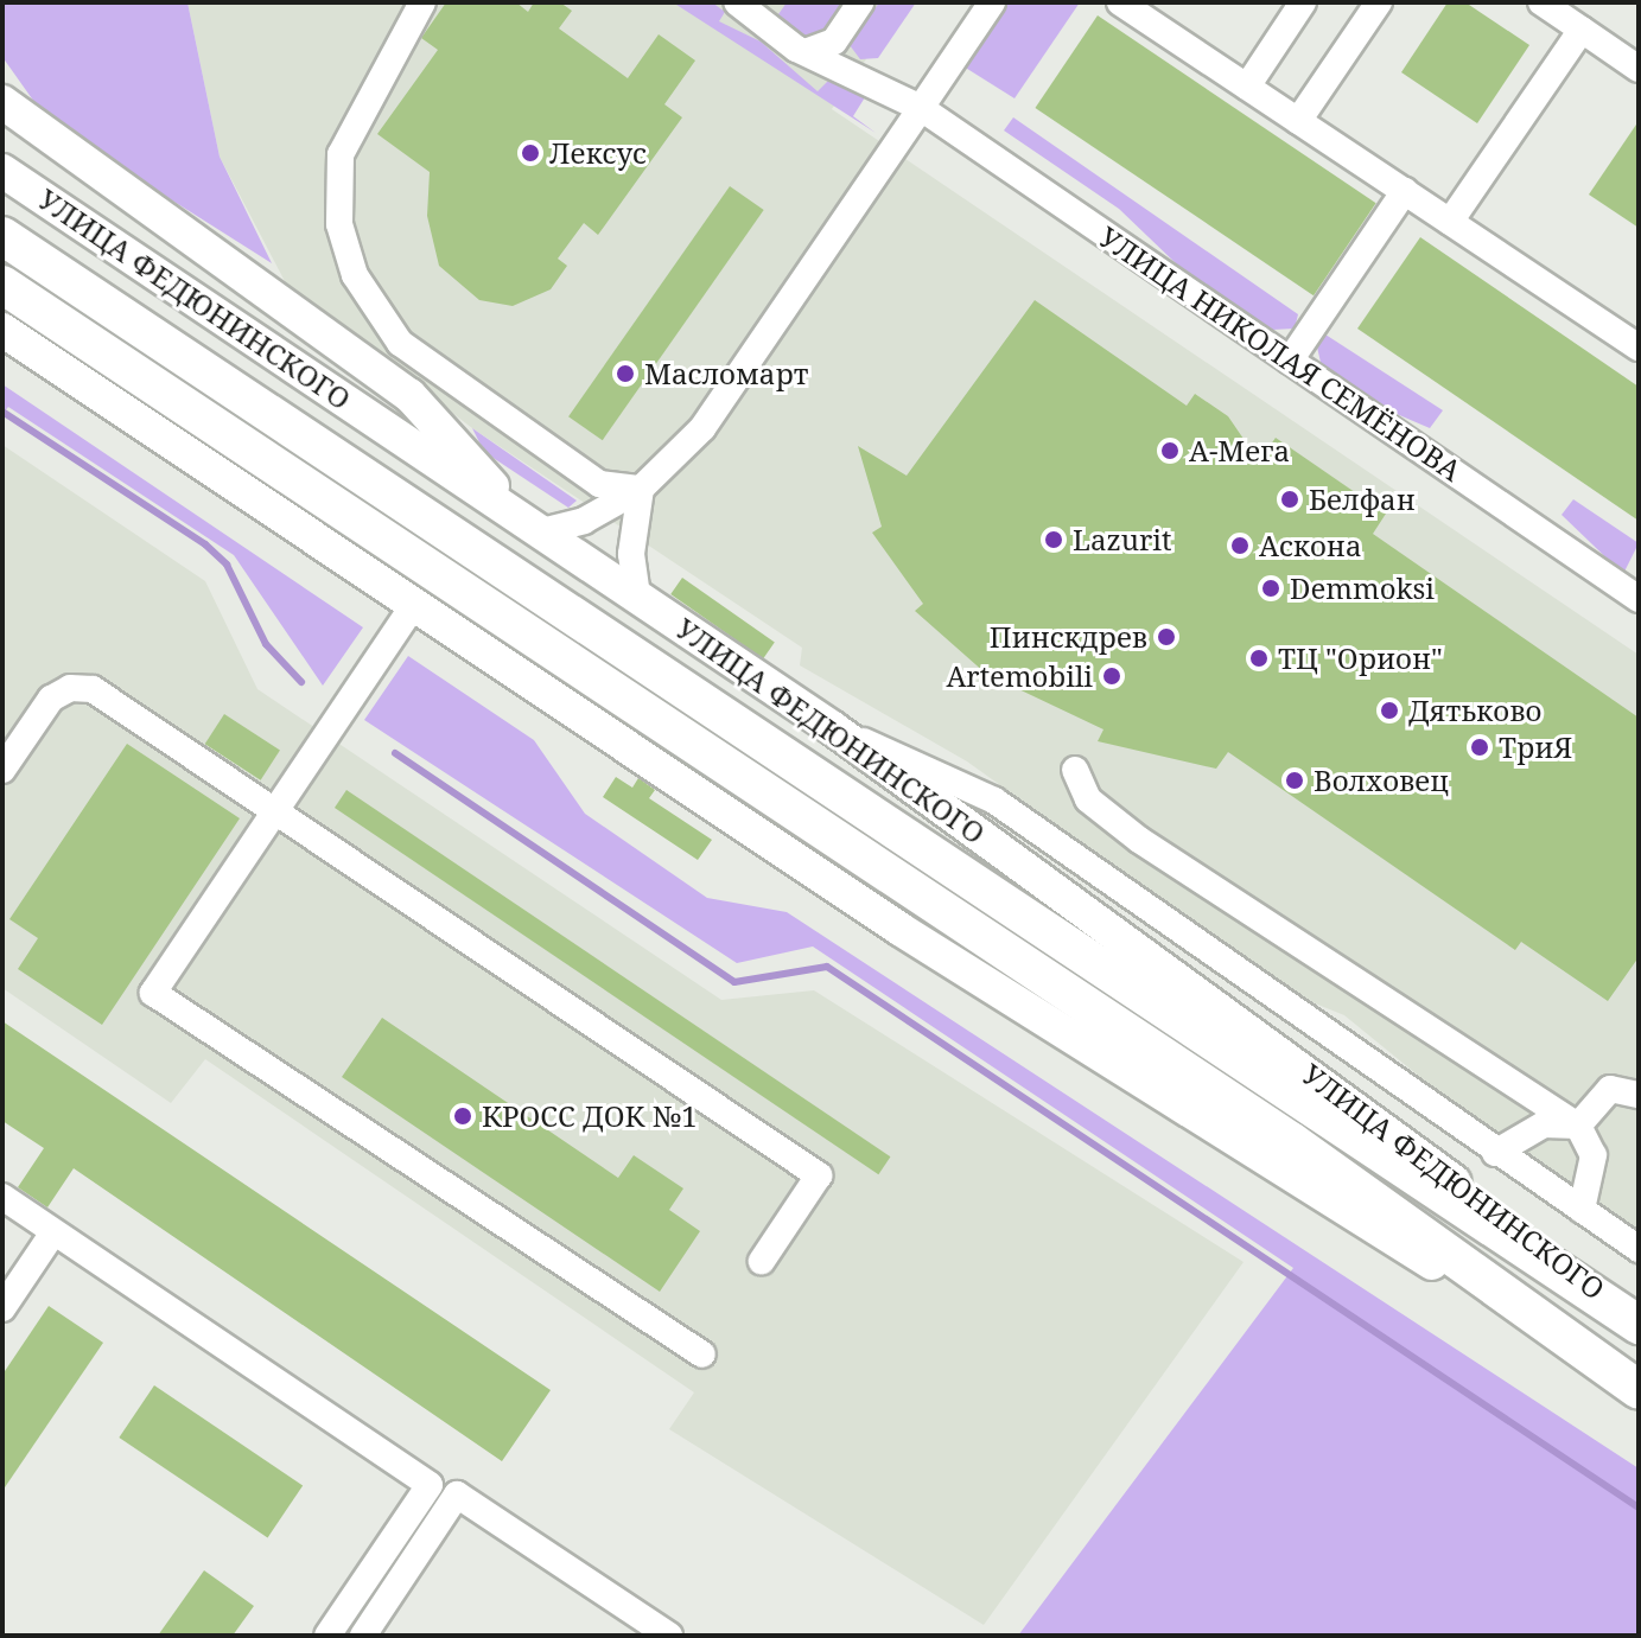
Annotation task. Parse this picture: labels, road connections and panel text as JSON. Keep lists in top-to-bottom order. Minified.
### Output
{"streets":{"highway":["УЛИЦА ФЕДЮНИНСКОГО"],"street":["УЛИЦА НИКОЛАЯ СЕМЁНОВА"]},"places":["Лексус","Масломарт","А-Мега","Белфан","Lazurit","Аскона","Demmoksi","Пинскдрев","ТЦ \"Орион\"","Artemobili","Дятьково","ТриЯ","Волховец","КРОСС ДОК №1"]}
